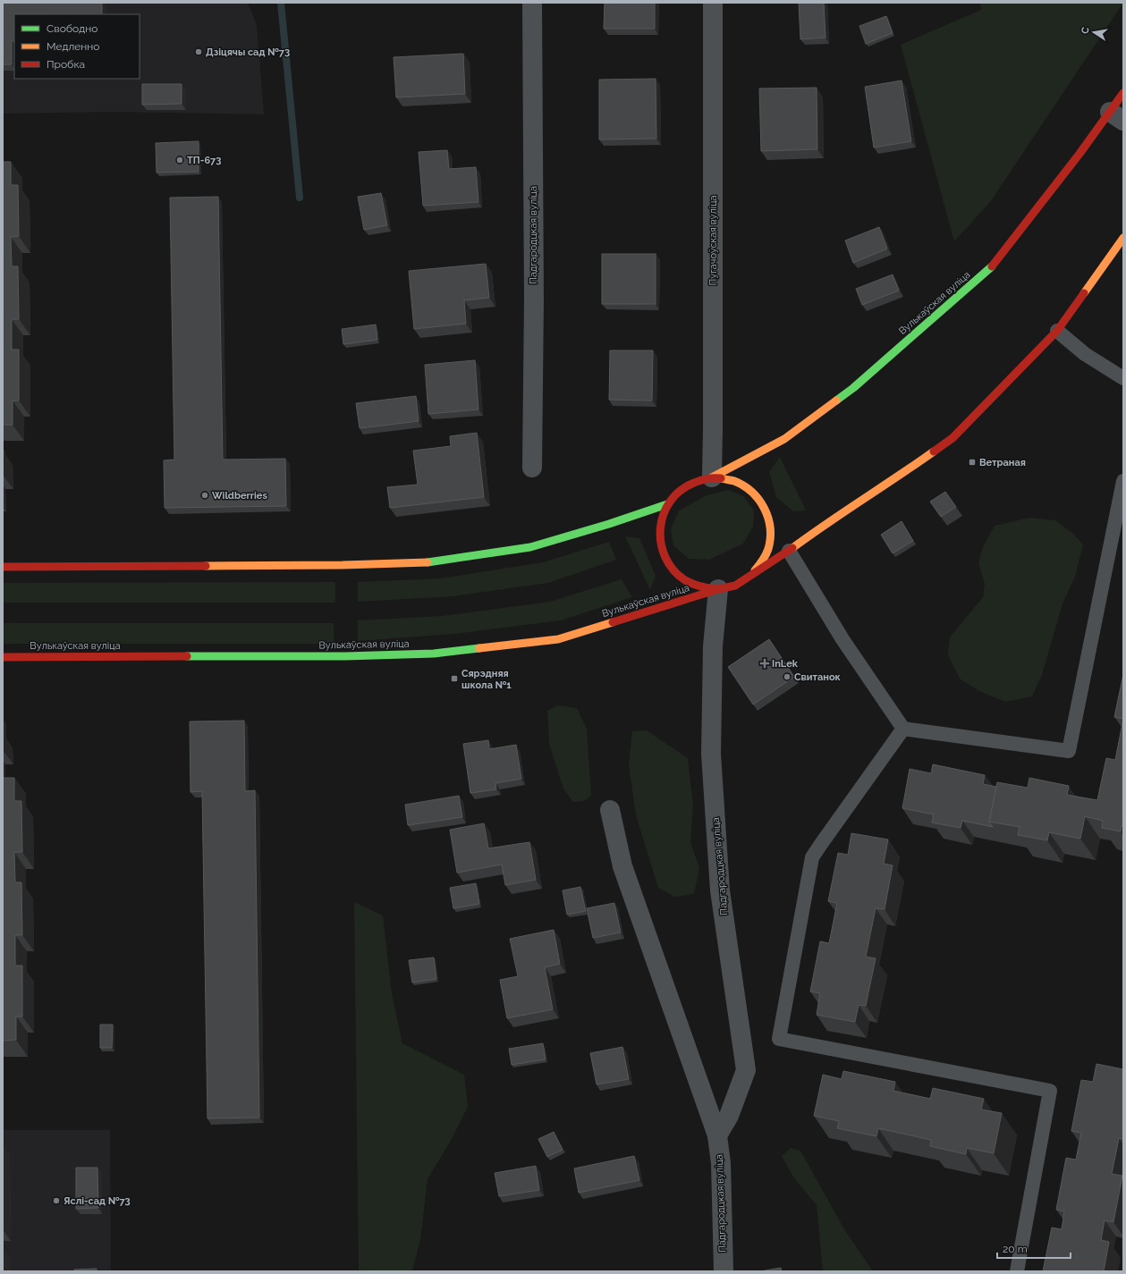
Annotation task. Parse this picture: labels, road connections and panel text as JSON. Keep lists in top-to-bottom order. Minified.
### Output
{"streets":{"street":["Падгародцкая вуліца","Пугачоўская вуліца","Вулькаўская вуліца"]},"crossings":[["Падгародцкая вуліца","Пугачоўская вуліца"],["Падгародцкая вуліца","Вулькаўская вуліца"],["Пугачоўская вуліца","Вулькаўская вуліца"]],"places":{"other":["Дзіцячы сад №73","ТП-673","Wildberries","Свитанок","Яслі-сад №73"],"transit":["Ветраная","Сярэдняя школа №1"],"health":["InLek"]},"legend":["Свободно","Медленно","Пробка"],"scale_bar":"20 m","north":"left"}
